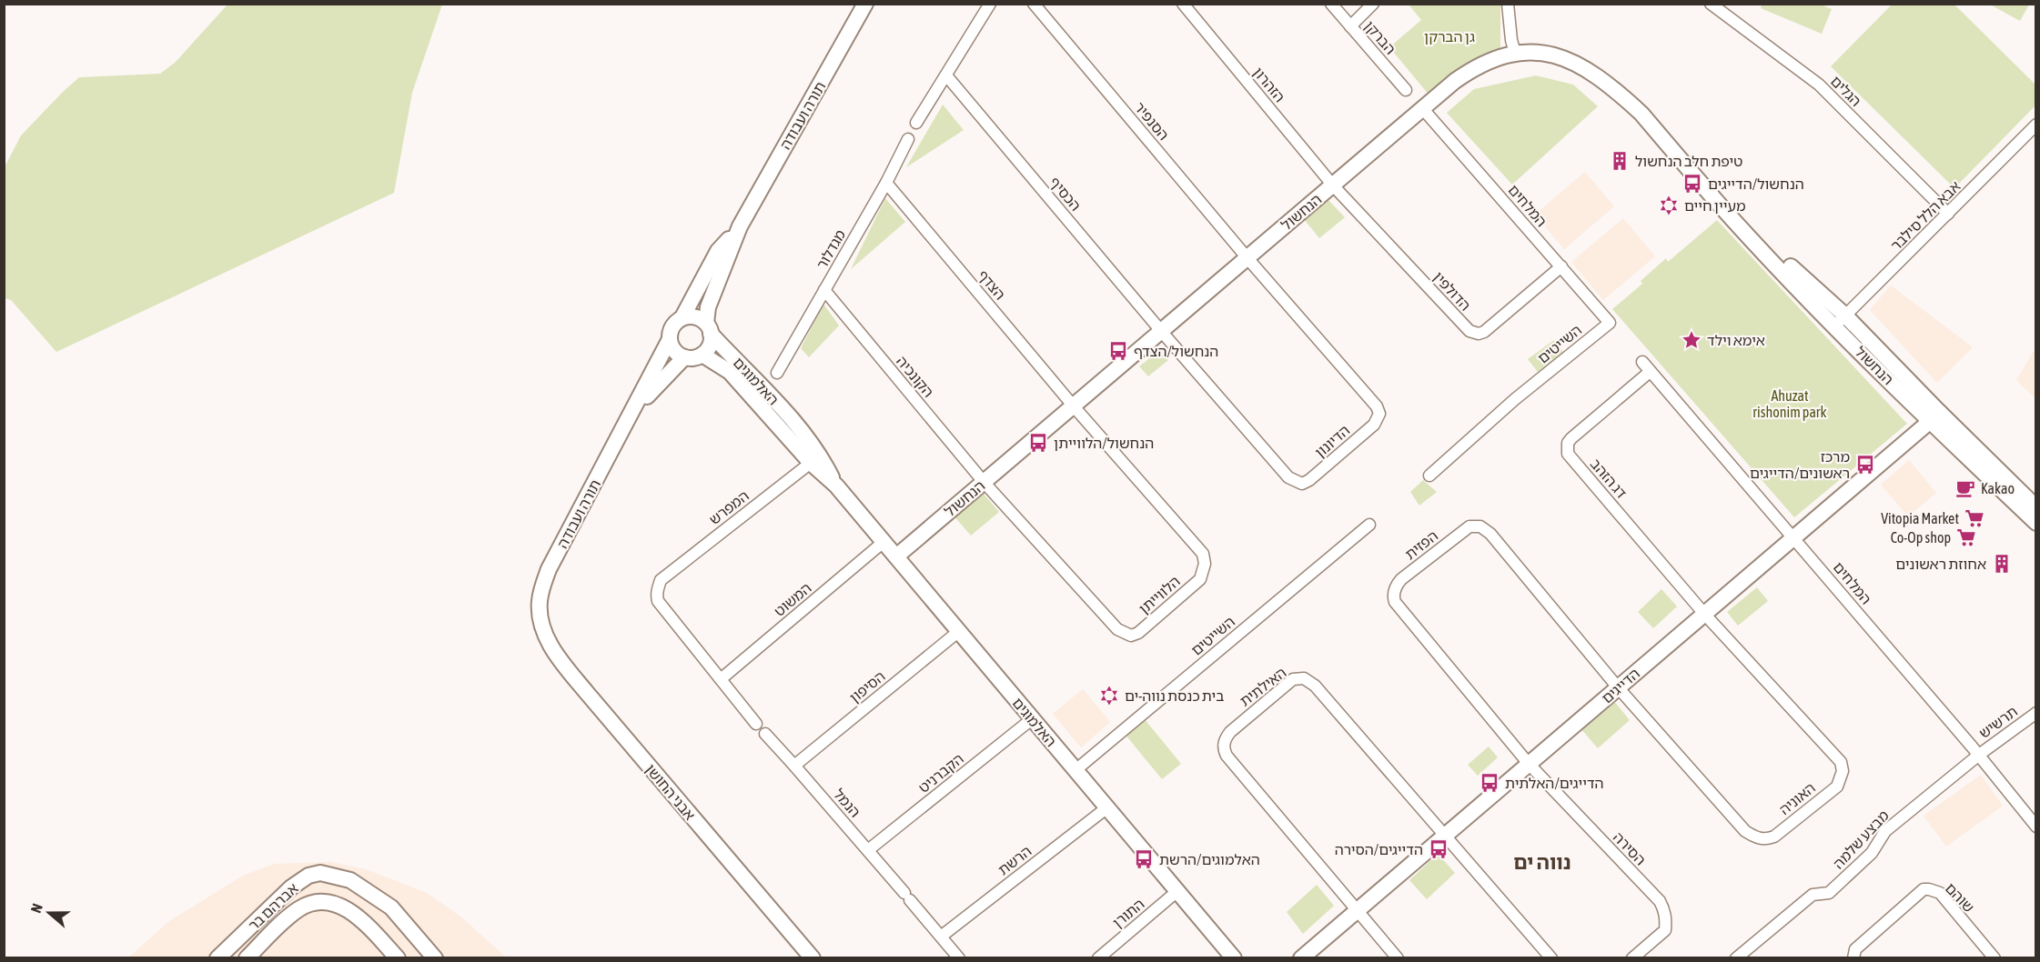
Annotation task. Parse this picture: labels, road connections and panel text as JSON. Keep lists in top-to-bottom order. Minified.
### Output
{"streets":{"street":["הברקן","הזהרון","הגלים","תורה ועבודה","הסנפיר","הכסיף","המלחים","הנחשול","אבא הלל סילבר","מגדלור","הצדף","הדולפין","השייטים","הקונכיה","האלמוגים","הדיונון","דג הזהב","המפרש","הפזית","הלווייתן","המשוט","הדייגים","הסיפון","האילתית","תרשיש","הקברניט","אבני החושן","האוניה","הנמל","מבצע שלמה","הסירה","הרשת","שוהם","אברהם בר","התורן"]},"crossings":[["הזהרון","הנחשול"],["הזהרון","הדולפין"],["הגלים","אבא הלל סילבר"],["תורה ועבודה","האלמוגים"],["תורה ועבודה","אבני החושן"],["הסנפיר","הנחשול"],["הסנפיר","הדיונון"],["הכסיף","הנחשול"],["הכסיף","הדיונון"],["המלחים","הנחשול"],["המלחים","הדולפין"],["המלחים","השייטים"],["המלחים","דג הזהב"],["המלחים","הדייגים"],["המלחים","תרשיש"],["המלחים","מבצע שלמה"],["הנחשול","אבא הלל סילבר"],["הנחשול","הצדף"],["הנחשול","הדולפין"],["הנחשול","הקונכיה"],["הנחשול","האלמוגים"],["הנחשול","הדיונון"],["הנחשול","הלווייתן"],["הנחשול","הדייגים"],["מגדלור","הצדף"],["מגדלור","הקונכיה"],["הצדף","הלווייתן"],["השייטים","האלמוגים"],["הקונכיה","הלווייתן"],["האלמוגים","המפרש"],["האלמוגים","המשוט"],["האלמוגים","הסיפון"],["האלמוגים","הקברניט"],["האלמוגים","הרשת"],["האלמוגים","התורן"],["דג הזהב","הדייגים"],["דג הזהב","האוניה"],["המפרש","המשוט"],["הפזית","הדייגים"],["הפזית","האוניה"],["הפזית","הסירה"],["הדייגים","האילתית"],["הדייגים","האוניה"],["הדייגים","הסירה"],["הסיפון","הנמל"],["תרשיש","מבצע שלמה"],["הקברניט","הנמל"],["הנמל","הרשת"]],"districts":["נווה ים"],"parks":["גן הברקן","Ahuzat rishonim park"],"places":{"building":["טיפת חלב הנחשול","אחוזת ראשונים"],"bus stop":["הנחשול/הדייגים","הנחשול/הצדף","הנחשול/הלווייתן","מרכז ראשונים/הדייגים","הדייגים/האלתית","הדייגים/הסירה","האלמוגים/הרשת"],"synagogue":["מעיין חיים","בית כנסת נווה-ים"],"place":["אימא וילד"],"cafe":["Kakao"],"supermarket":["Vitopia Market","Co-Op shop"]},"north":"left"}
